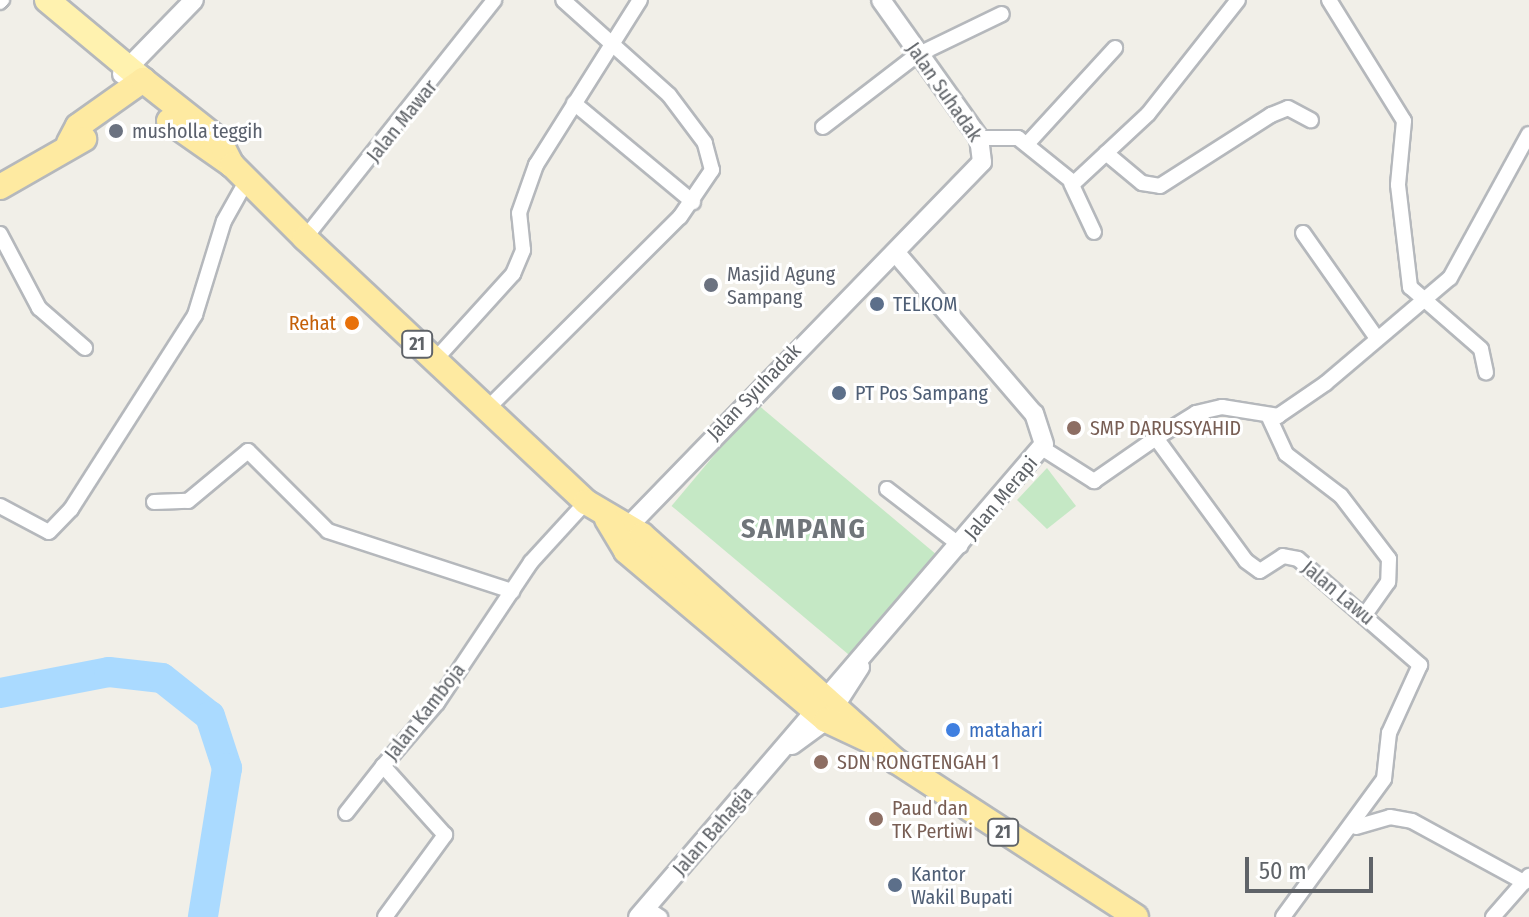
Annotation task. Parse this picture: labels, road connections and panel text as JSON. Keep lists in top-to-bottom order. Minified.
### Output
{"streets":{"highway":["21"],"street":["Jalan Suhadak","Jalan Mawar","Jalan Syuhadak","Jalan Merapi","Jalan Lawu","Jalan Kamboja","Jalan Bahagia"]},"crossings":[["Jalan Suhadak","Jalan Syuhadak"],["Jalan Suhadak","Jalan Merapi"],["Jalan Mawar","21"],["21","Jalan Syuhadak"],["21","Jalan Merapi"],["21","Jalan Kamboja"],["21","Jalan Bahagia"],["Jalan Syuhadak","Jalan Merapi"],["Jalan Merapi","Jalan Bahagia"]],"districts":["SAMPANG"],"places":["musholla teggih","Masjid Agung Sampang","TELKOM","Rehat","PT Pos Sampang","SMP DARUSSYAHID","matahari","SDN RONGTENGAH 1","Paud dan TK Pertiwi","Kantor Wakil Bupati"],"scale_bar":"50 m"}
